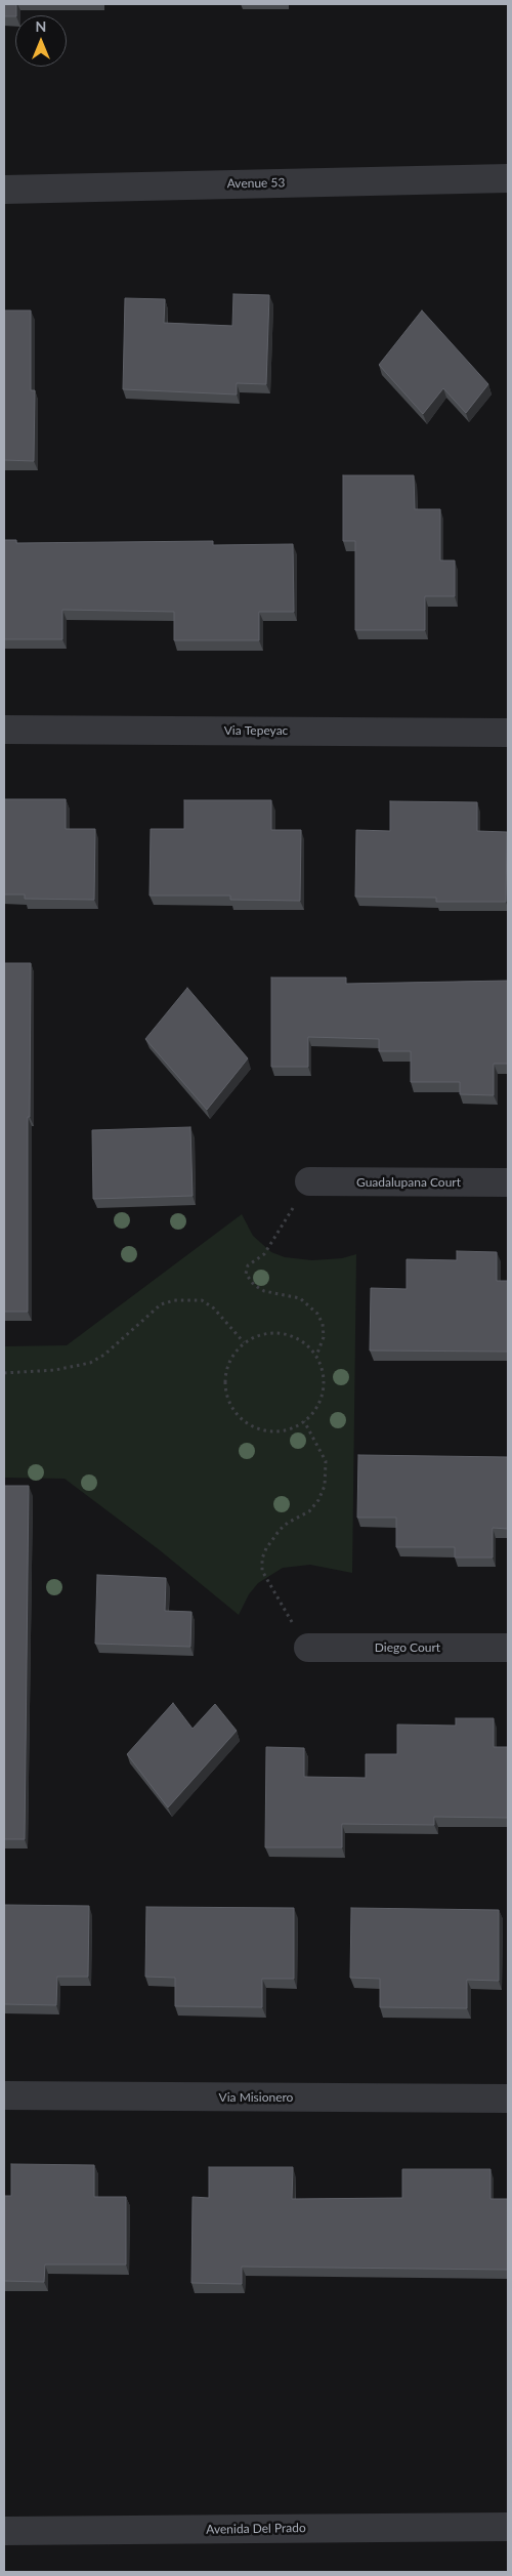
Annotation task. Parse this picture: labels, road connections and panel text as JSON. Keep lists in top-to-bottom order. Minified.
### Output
{"streets":{"street":["Avenue 53","Via Tepeyac","Guadalupana Court","Diego Court","Via Misionero","Avenida Del Prado"]},"north":"top"}
